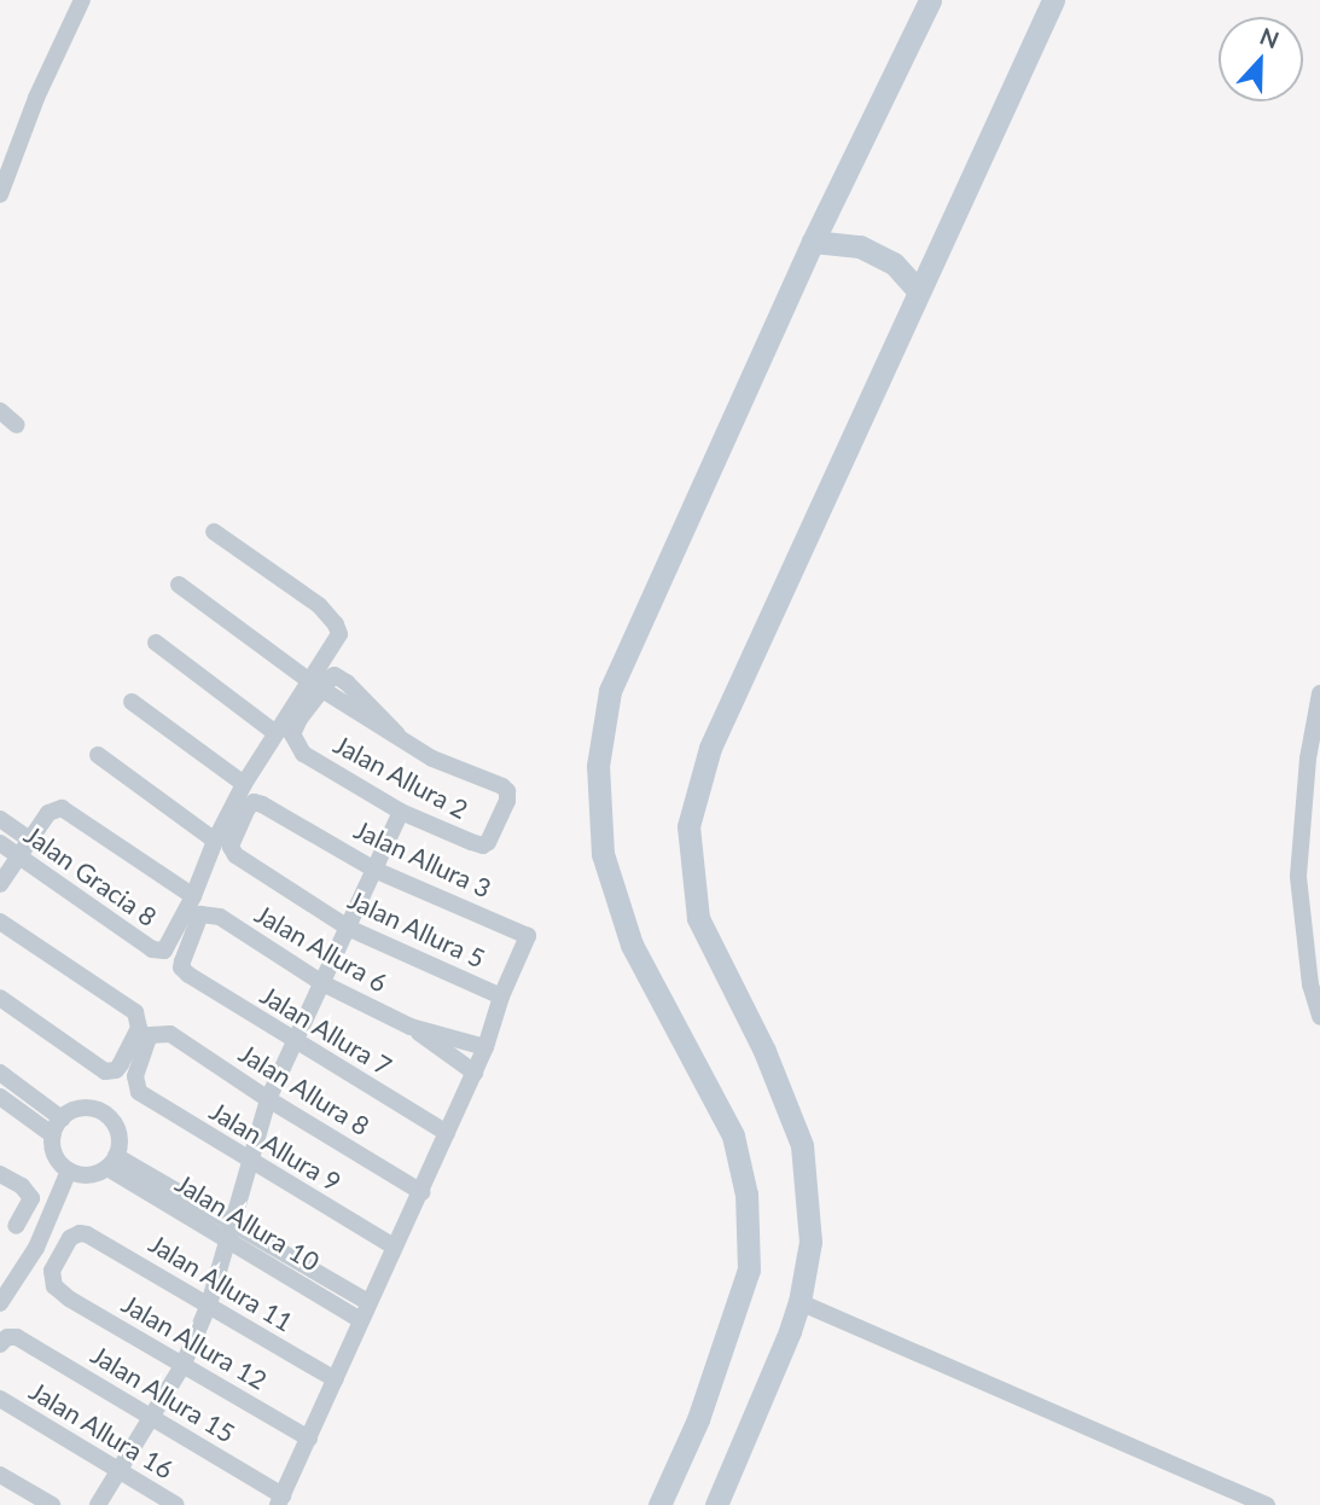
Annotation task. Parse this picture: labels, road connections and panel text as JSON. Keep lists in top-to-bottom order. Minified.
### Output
{"streets":{"street":["Jalan Allura 2","Jalan Allura 3","Jalan Gracia 8","Jalan Allura 5","Jalan Allura 6","Jalan Allura 7","Jalan Allura 8","Jalan Allura 9","Jalan Allura 10","Jalan Allura 11","Jalan Allura 12","Jalan Allura 15","Jalan Allura 16"]},"crossings":[["Jalan Allura 3","Jalan Allura 5"],["Jalan Allura 6","Jalan Allura 7"],["Jalan Allura 8","Jalan Allura 9"],["Jalan Allura 11","Jalan Allura 12"]],"north":"top"}
